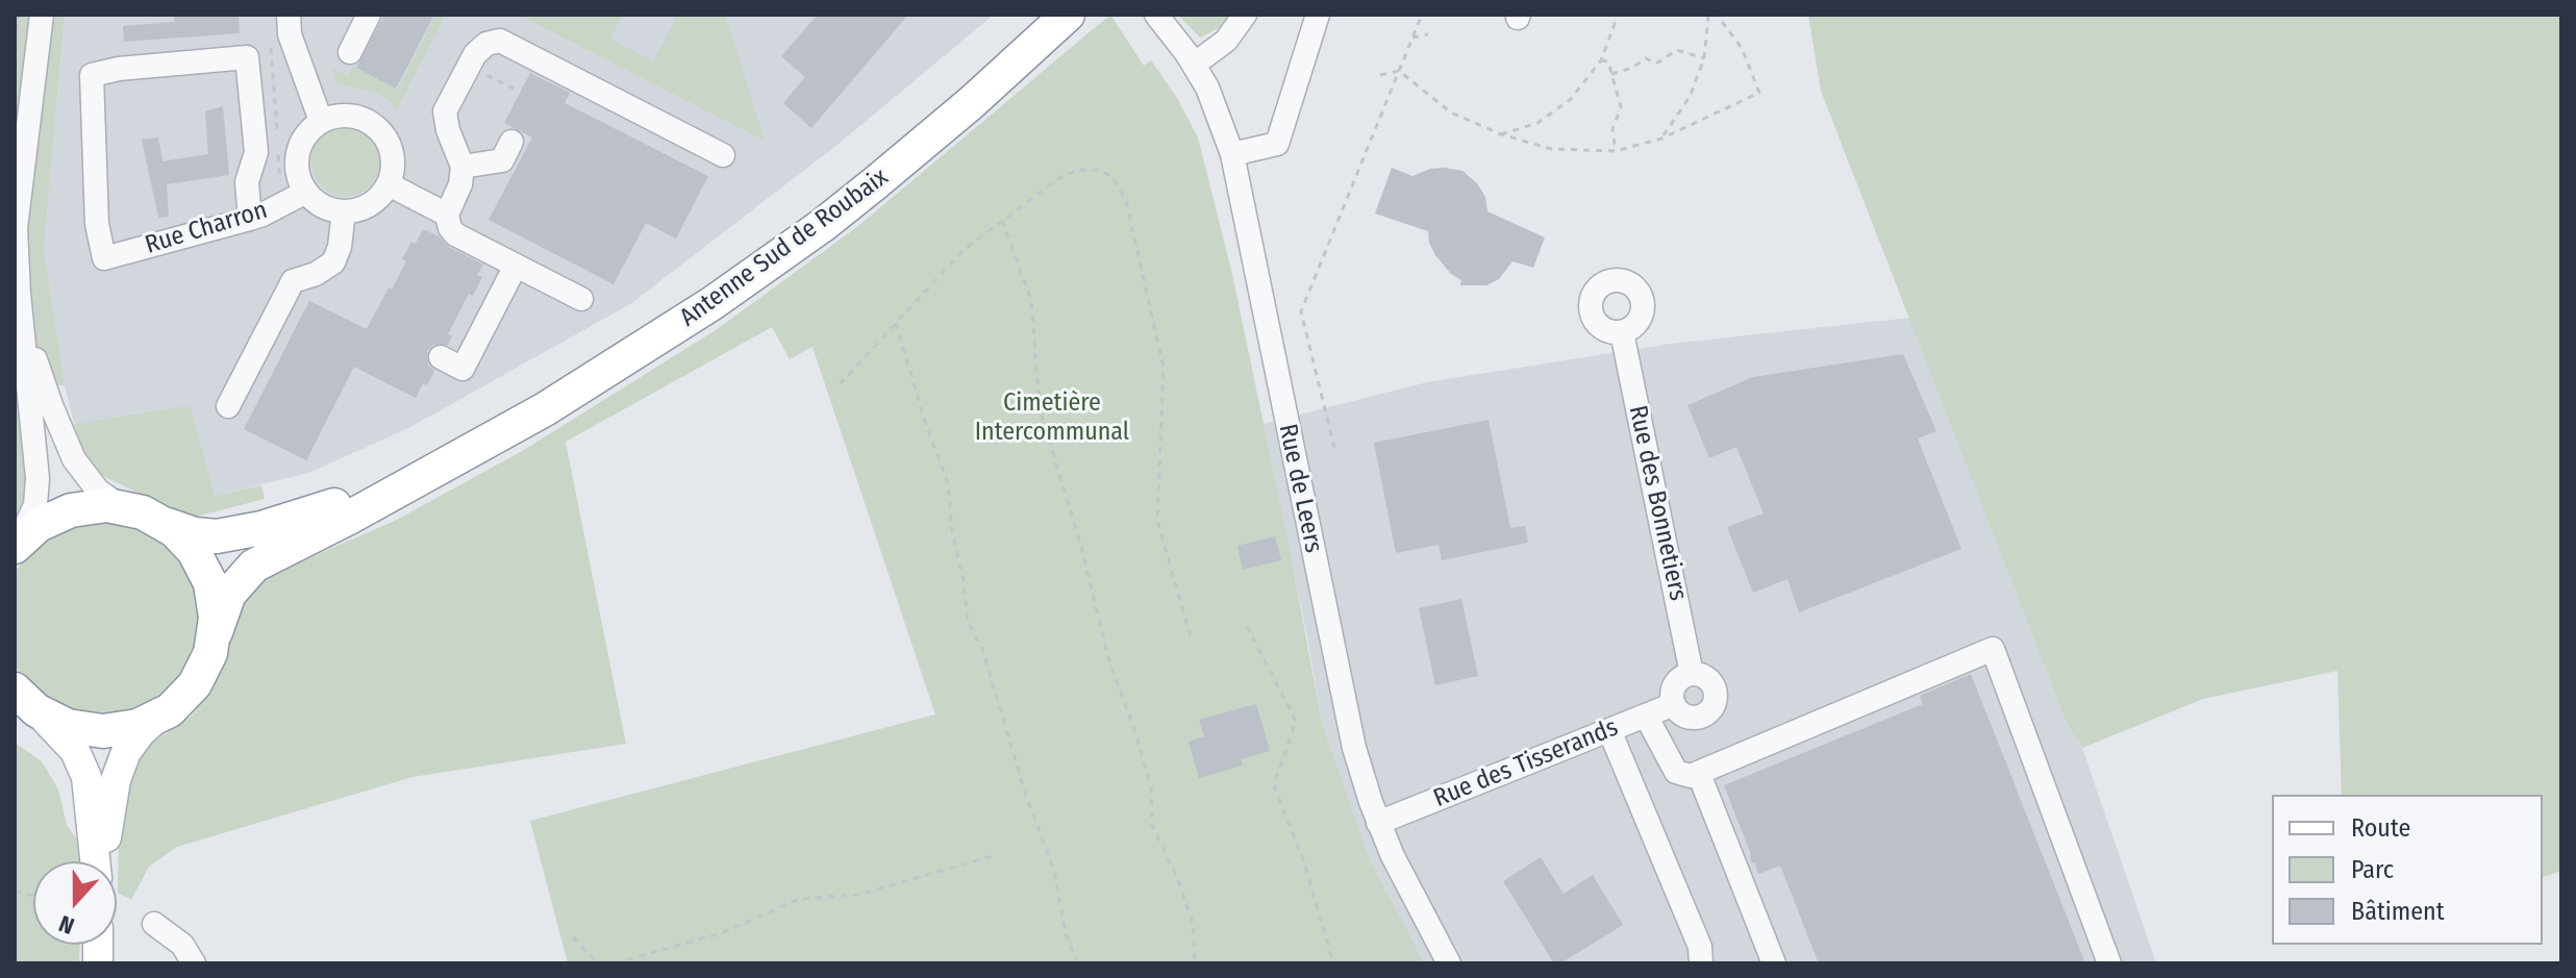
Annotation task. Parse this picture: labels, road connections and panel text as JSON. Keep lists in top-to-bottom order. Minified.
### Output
{"streets":{"highway":["Antenne Sud de Roubaix"],"street":["Rue Charron","Rue de Leers","Rue des Bonnetiers","Rue des Tisserands"]},"crossings":[["Rue de Leers","Rue des Tisserands"],["Rue des Bonnetiers","Rue des Tisserands"]],"parks":["Cimetière Intercommunal"],"legend":["Route","Parc","Bâtiment"],"north":"bottom"}
